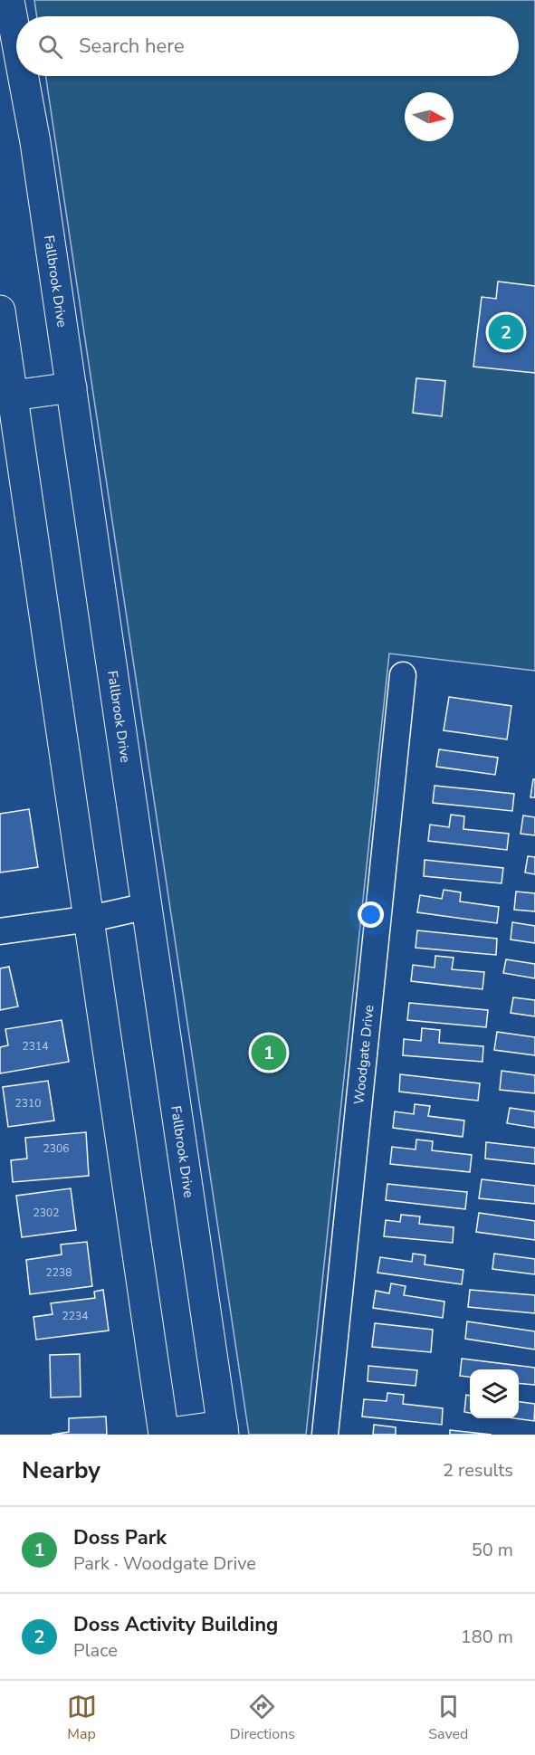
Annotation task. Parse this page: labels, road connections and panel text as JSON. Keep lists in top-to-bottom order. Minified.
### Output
{"streets":{"main road":["Fallbrook Drive"],"street":["Woodgate Drive"]},"house_numbers":["2314","2310","2306","2302","2238","2234"],"north":"right","page":{"search":"Search here","pins":["2","1"],"heading":["Nearby","2 results"],"list":[{"mark":"1","name":"Doss Park","note":"Park · Woodgate Drive","value":"50 m"},{"mark":"2","name":"Doss Activity Building","note":"Place","value":"180 m"}],"nav":["Map","Directions","Saved"]}}
